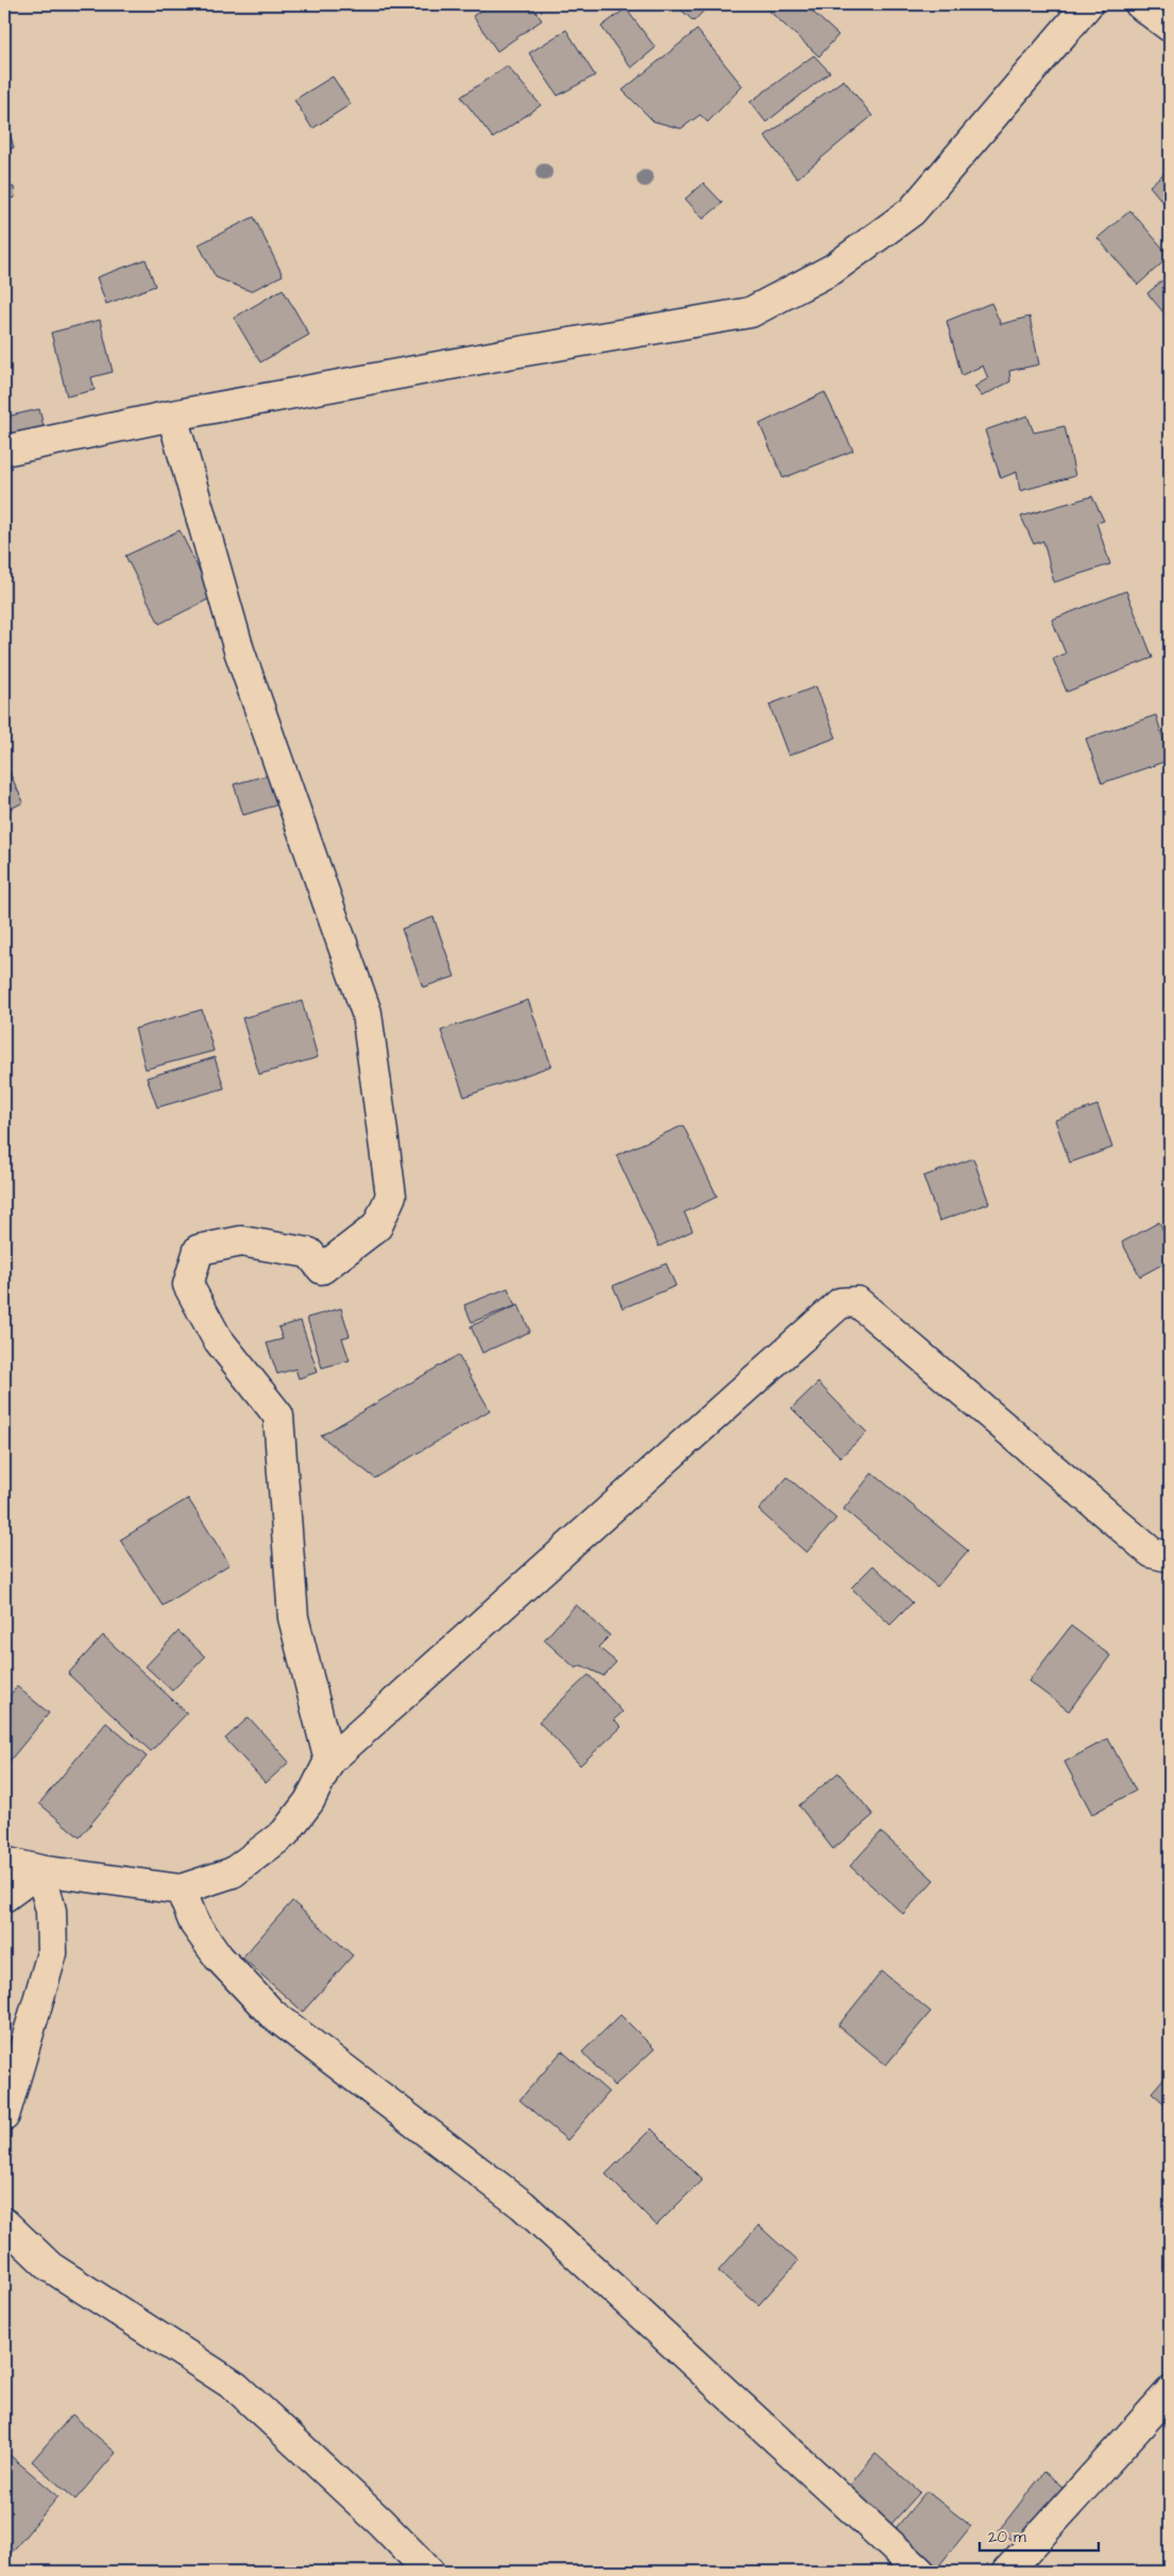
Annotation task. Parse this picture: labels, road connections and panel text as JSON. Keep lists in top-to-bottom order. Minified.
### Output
{"scale_bar":"20 m"}
